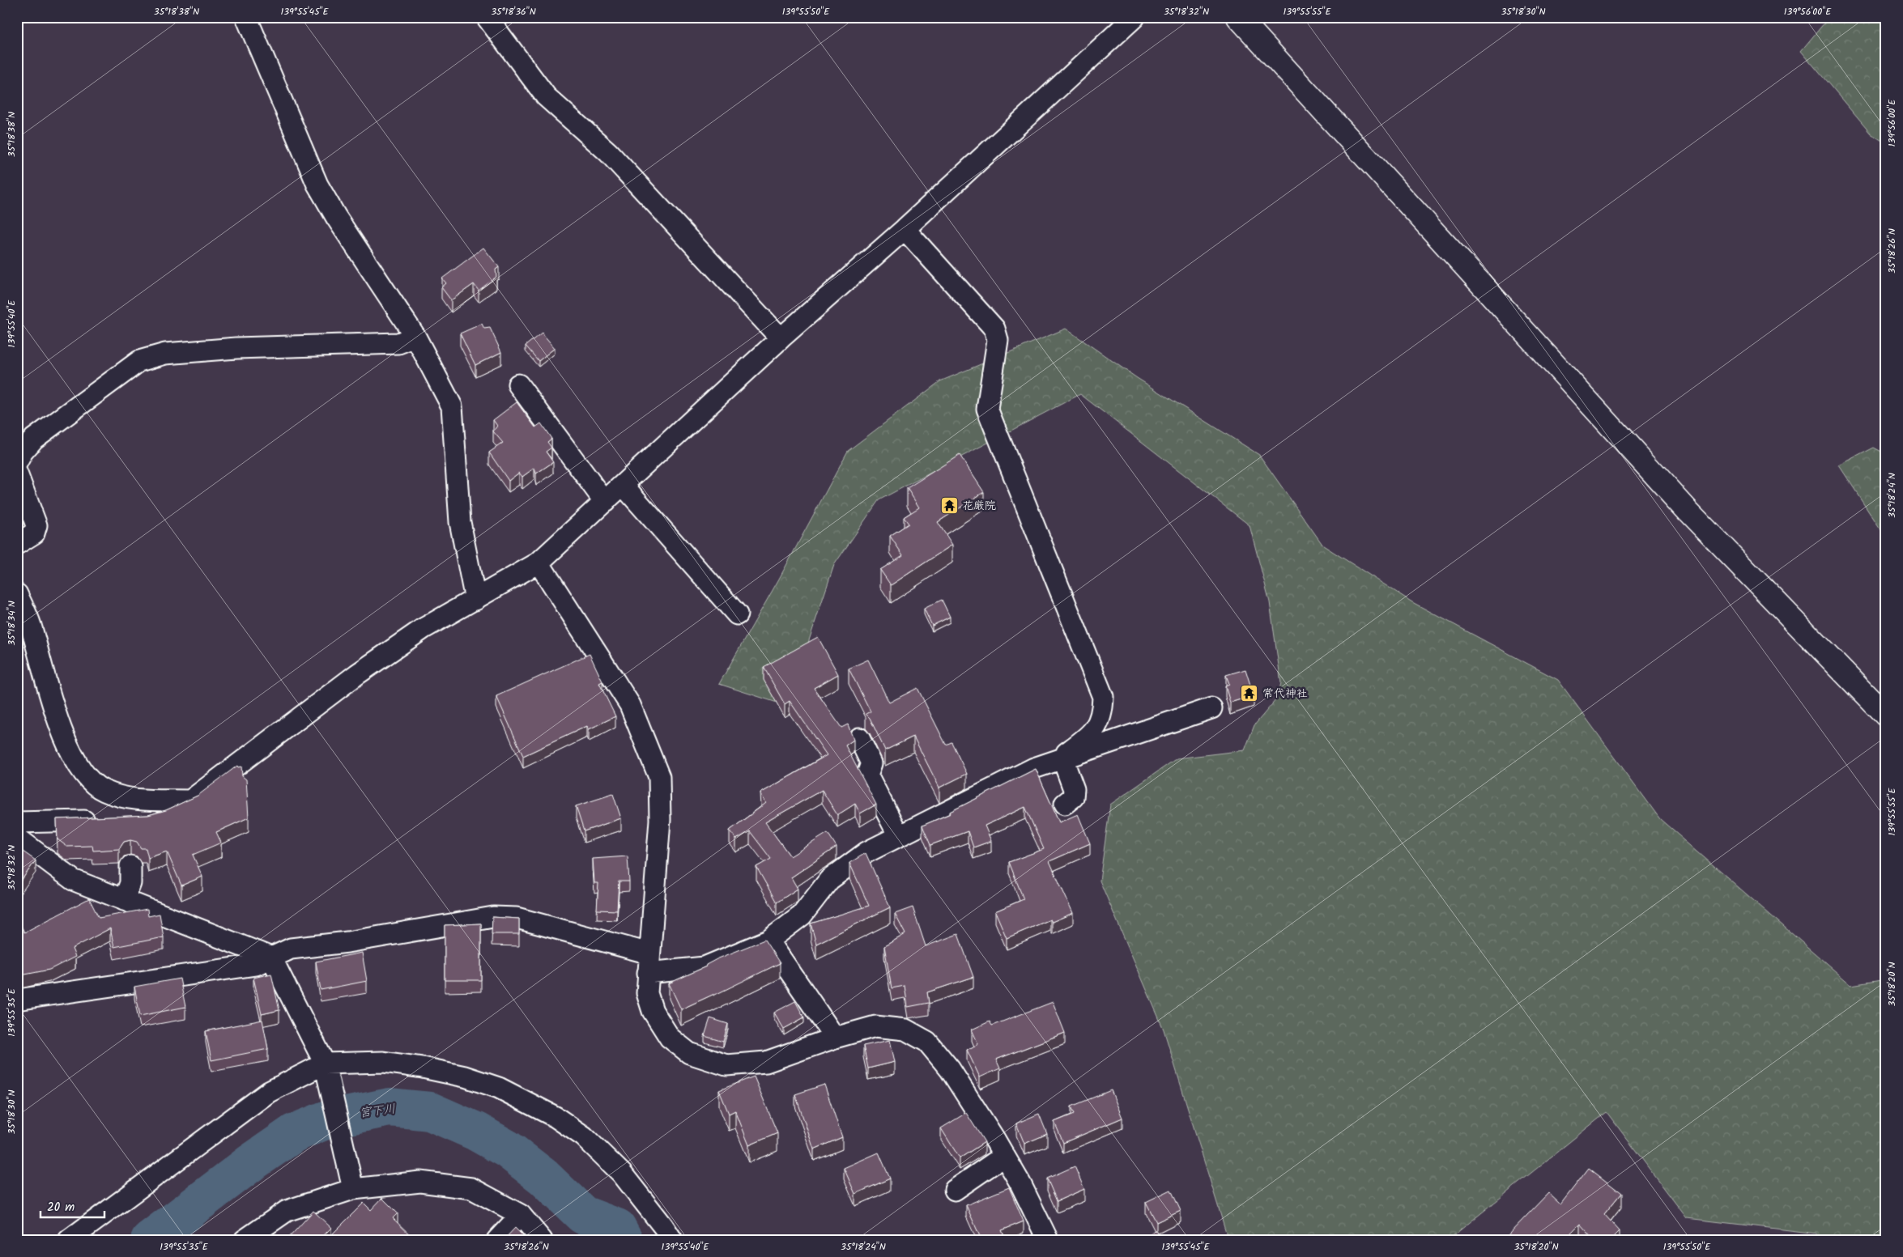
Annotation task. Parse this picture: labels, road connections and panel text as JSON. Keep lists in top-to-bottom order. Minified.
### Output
{"water":["宮下川"],"places":{"temple":["花厳院","常代神社"]},"scale_bar":"20 m","coordinates":["35°18'38\"N","139°55'45\"E","35°18'36\"N","139°55'50\"E","35°18'32\"N","139°55'55\"E","35°18'30\"N","139°56'00\"E","35°18'26\"N","139°55'40\"E","35°18'24\"N","35°18'34\"N","35°18'20\"N","139°55'35\"E"]}
